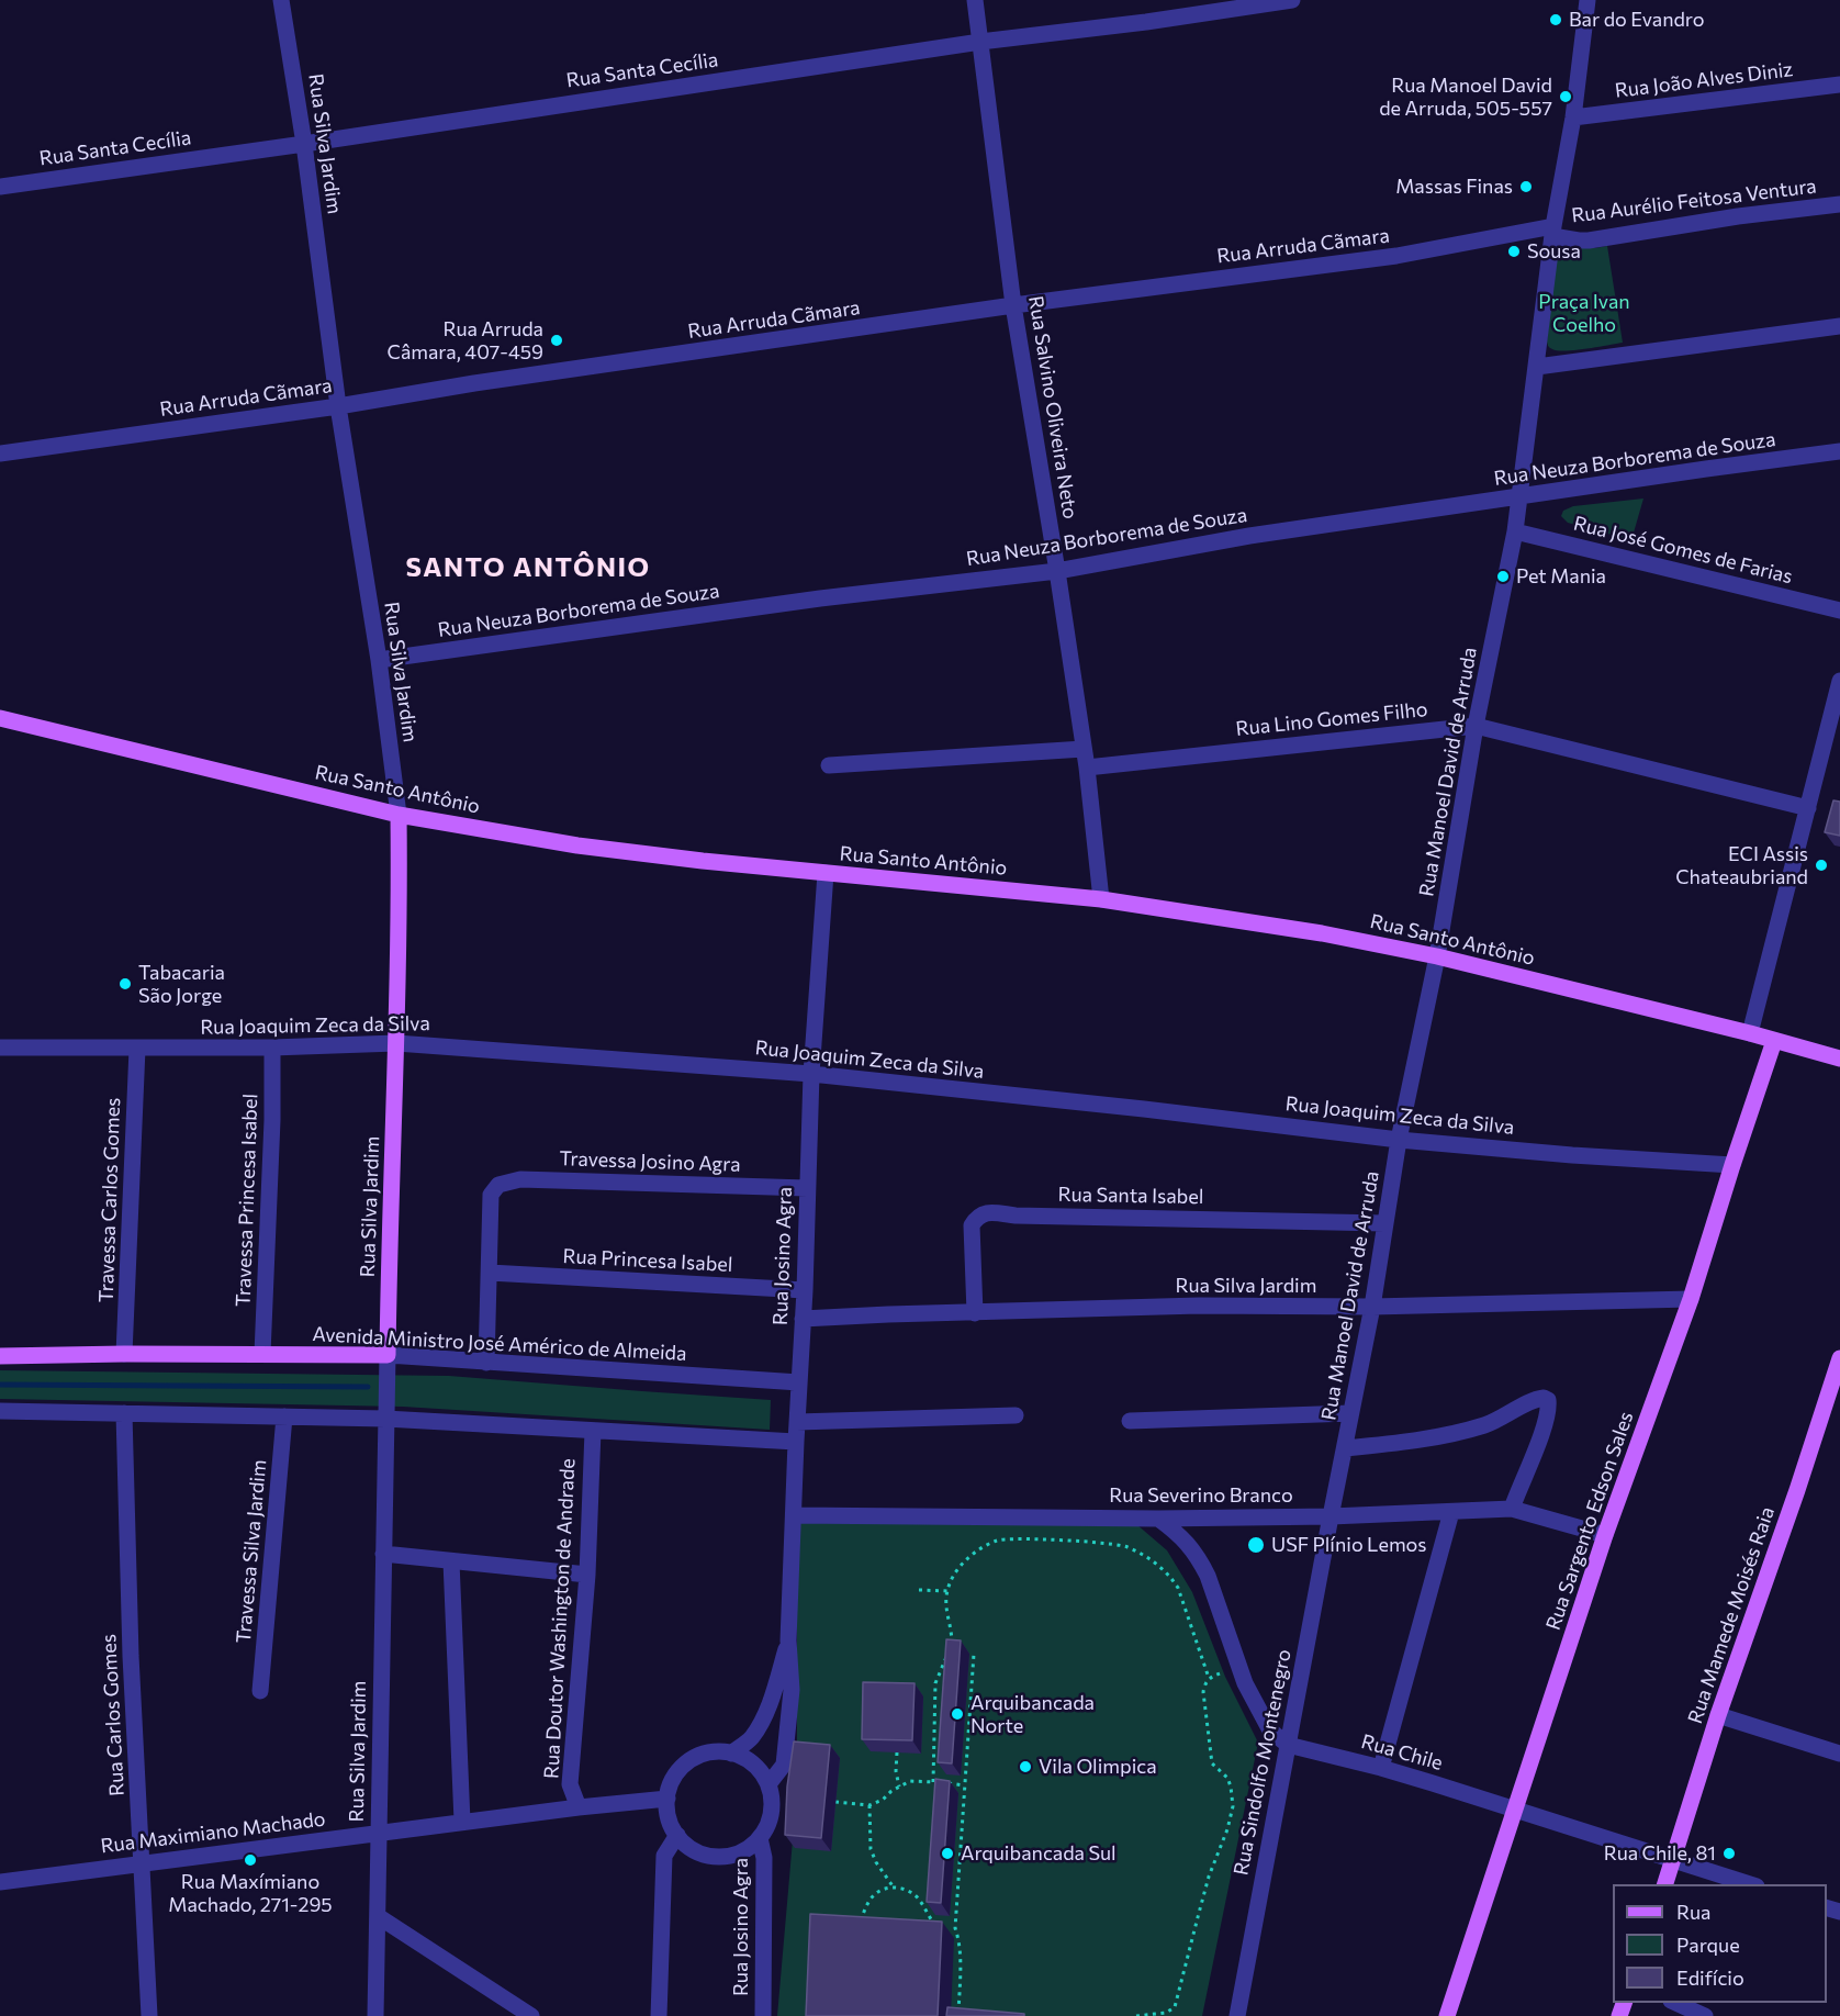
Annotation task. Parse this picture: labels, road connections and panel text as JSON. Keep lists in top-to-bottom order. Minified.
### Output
{"streets":{"main road":["Rua Silva Jardim","Rua Santo Antônio","Avenida Ministro José Américo de Almeida","Rua Sargento Edson Sales","Rua Mamede Moisés Raia"],"street":["Rua Santa Cecília","Rua João Alves Diniz","Rua Aurélio Feitosa Ventura","Rua Arruda Cãmara","Rua Salvino Oliveira Neto","Rua Neuza Borborema de Souza","Rua José Gomes de Farias","Rua Lino Gomes Filho","Rua Manoel David de Arruda","Rua Joaquim Zeca da Silva","Travessa Josino Agra","Rua Santa Isabel","Travessa Carlos Gomes","Travessa Princesa Isabel","Rua Josino Agra","Rua Princesa Isabel","Rua Severino Branco","Travessa Silva Jardim","Rua Doutor Washington de Andrade","Rua Carlos Gomes","Rua Chile","Rua Sindolfo Montenegro","Rua Maximiano Machado"]},"crossings":[["Rua Santa Cecília","Rua Silva Jardim"],["Rua Santa Cecília","Rua Salvino Oliveira Neto"],["Rua Silva Jardim","Rua Arruda Cãmara"],["Rua Silva Jardim","Rua Neuza Borborema de Souza"],["Rua Silva Jardim","Rua Manoel David de Arruda"],["Rua Silva Jardim","Rua Santo Antônio"],["Rua Silva Jardim","Rua Joaquim Zeca da Silva"],["Rua Silva Jardim","Rua Santa Isabel"],["Rua Silva Jardim","Rua Josino Agra"],["Rua Silva Jardim","Avenida Ministro José Américo de Almeida"],["Rua Silva Jardim","Rua Sargento Edson Sales"],["Rua Silva Jardim","Rua Maximiano Machado"],["Rua Aurélio Feitosa Ventura","Rua Arruda Cãmara"],["Rua Aurélio Feitosa Ventura","Rua Manoel David de Arruda"],["Rua Arruda Cãmara","Rua Salvino Oliveira Neto"],["Rua Arruda Cãmara","Rua Manoel David de Arruda"],["Rua Salvino Oliveira Neto","Rua Neuza Borborema de Souza"],["Rua Salvino Oliveira Neto","Rua Lino Gomes Filho"],["Rua Salvino Oliveira Neto","Rua Santo Antônio"],["Rua Neuza Borborema de Souza","Rua Manoel David de Arruda"],["Rua José Gomes de Farias","Rua Manoel David de Arruda"],["Rua Lino Gomes Filho","Rua Manoel David de Arruda"],["Rua Manoel David de Arruda","Rua Santo Antônio"],["Rua Manoel David de Arruda","Rua Joaquim Zeca da Silva"],["Rua Manoel David de Arruda","Rua Santa Isabel"],["Rua Manoel David de Arruda","Rua Severino Branco"],["Rua Manoel David de Arruda","Rua Sindolfo Montenegro"],["Rua Santo Antônio","Rua Josino Agra"],["Rua Santo Antônio","Rua Sargento Edson Sales"],["Rua Joaquim Zeca da Silva","Travessa Carlos Gomes"],["Rua Joaquim Zeca da Silva","Travessa Princesa Isabel"],["Rua Joaquim Zeca da Silva","Rua Josino Agra"],["Rua Joaquim Zeca da Silva","Rua Sargento Edson Sales"],["Travessa Josino Agra","Rua Josino Agra"],["Travessa Josino Agra","Rua Princesa Isabel"],["Travessa Carlos Gomes","Avenida Ministro José Américo de Almeida"],["Travessa Princesa Isabel","Avenida Ministro José Américo de Almeida"],["Rua Josino Agra","Rua Princesa Isabel"],["Rua Josino Agra","Avenida Ministro José Américo de Almeida"],["Rua Josino Agra","Rua Severino Branco"],["Rua Josino Agra","Rua Maximiano Machado"],["Rua Severino Branco","Rua Sargento Edson Sales"],["Rua Severino Branco","Rua Sindolfo Montenegro"],["Rua Sargento Edson Sales","Rua Chile"],["Rua Mamede Moisés Raia","Rua Chile"],["Rua Doutor Washington de Andrade","Rua Maximiano Machado"],["Rua Carlos Gomes","Rua Maximiano Machado"],["Rua Chile","Rua Sindolfo Montenegro"]],"districts":["SANTO ANTÔNIO"],"parks":["Praça Ivan Coelho"],"places":["Bar do Evandro","Rua Manoel David de Arruda, 505-557","Massas Finas","Sousa","Rua Arruda Câmara, 407-459","Pet Mania","ECI Assis Chateaubriand","Tabacaria São Jorge","USF Plínio Lemos","Arquibancada Norte","Vila Olimpica","Arquibancada Sul","Rua Chile, 81","Rua Maxímiano Machado, 271-295"],"legend":["Rua","Parque","Edifício"]}
